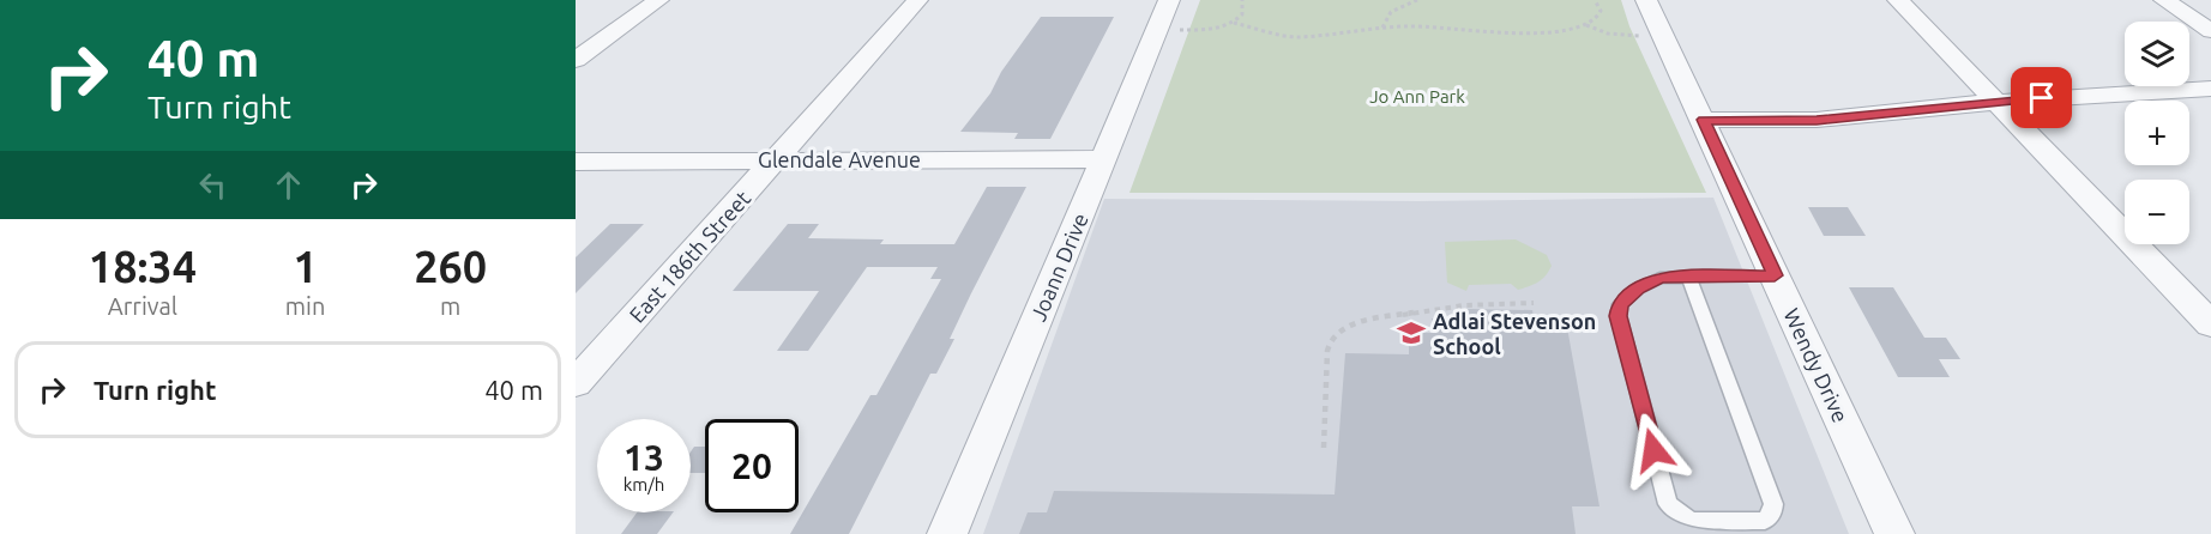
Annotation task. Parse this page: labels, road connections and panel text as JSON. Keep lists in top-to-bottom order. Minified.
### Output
{"streets":{"street":["Glendale Avenue","East 186th Street","Joann Drive","Wendy Drive"]},"crossings":[["Glendale Avenue","East 186th Street"],["Glendale Avenue","Joann Drive"]],"parks":["Jo Ann Park"],"places":{"school or university":["Adlai Stevenson School"]},"page":{"turn":["40 m","Turn right"],"map_buttons":["+","−"],"eta":["18:34","Arrival","1","min","260","m"],"list":[{"name":"Turn right","value":"40 m"}],"speed":"13 km/h","limit":"20"}}
